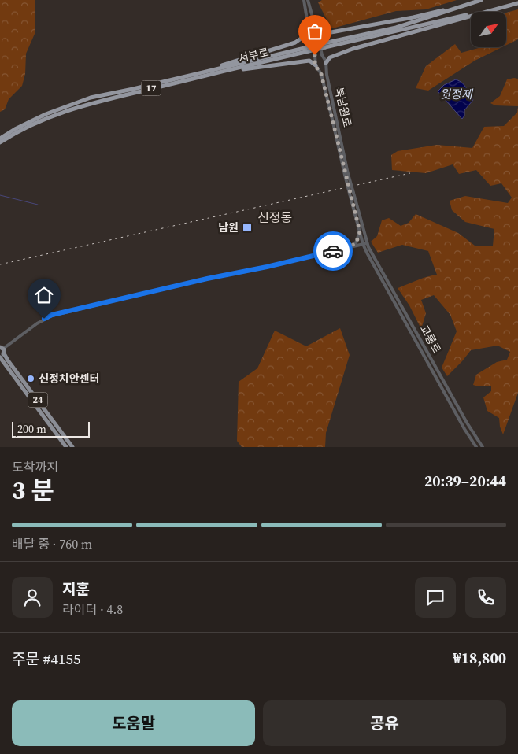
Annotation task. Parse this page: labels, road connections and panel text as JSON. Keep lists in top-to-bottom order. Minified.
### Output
{"streets":{"highway":["서부로","17"],"main road":["24"],"street":["북남원로","교룡로"]},"districts":["신정동"],"water":["윗정제"],"places":{"transit":["남원"],"other":["신정치안센터"]},"scale_bar":"200 m","north":"top right","page":{"scale":"200 m","heading":["3 분","도착까지","20:39–20:44"],"panel":["지훈","라이더 · 4.8","주문 #4155","₩18,800"],"bar":"배달 중 · 760 m","buttons":["도움말","공유"]}}
